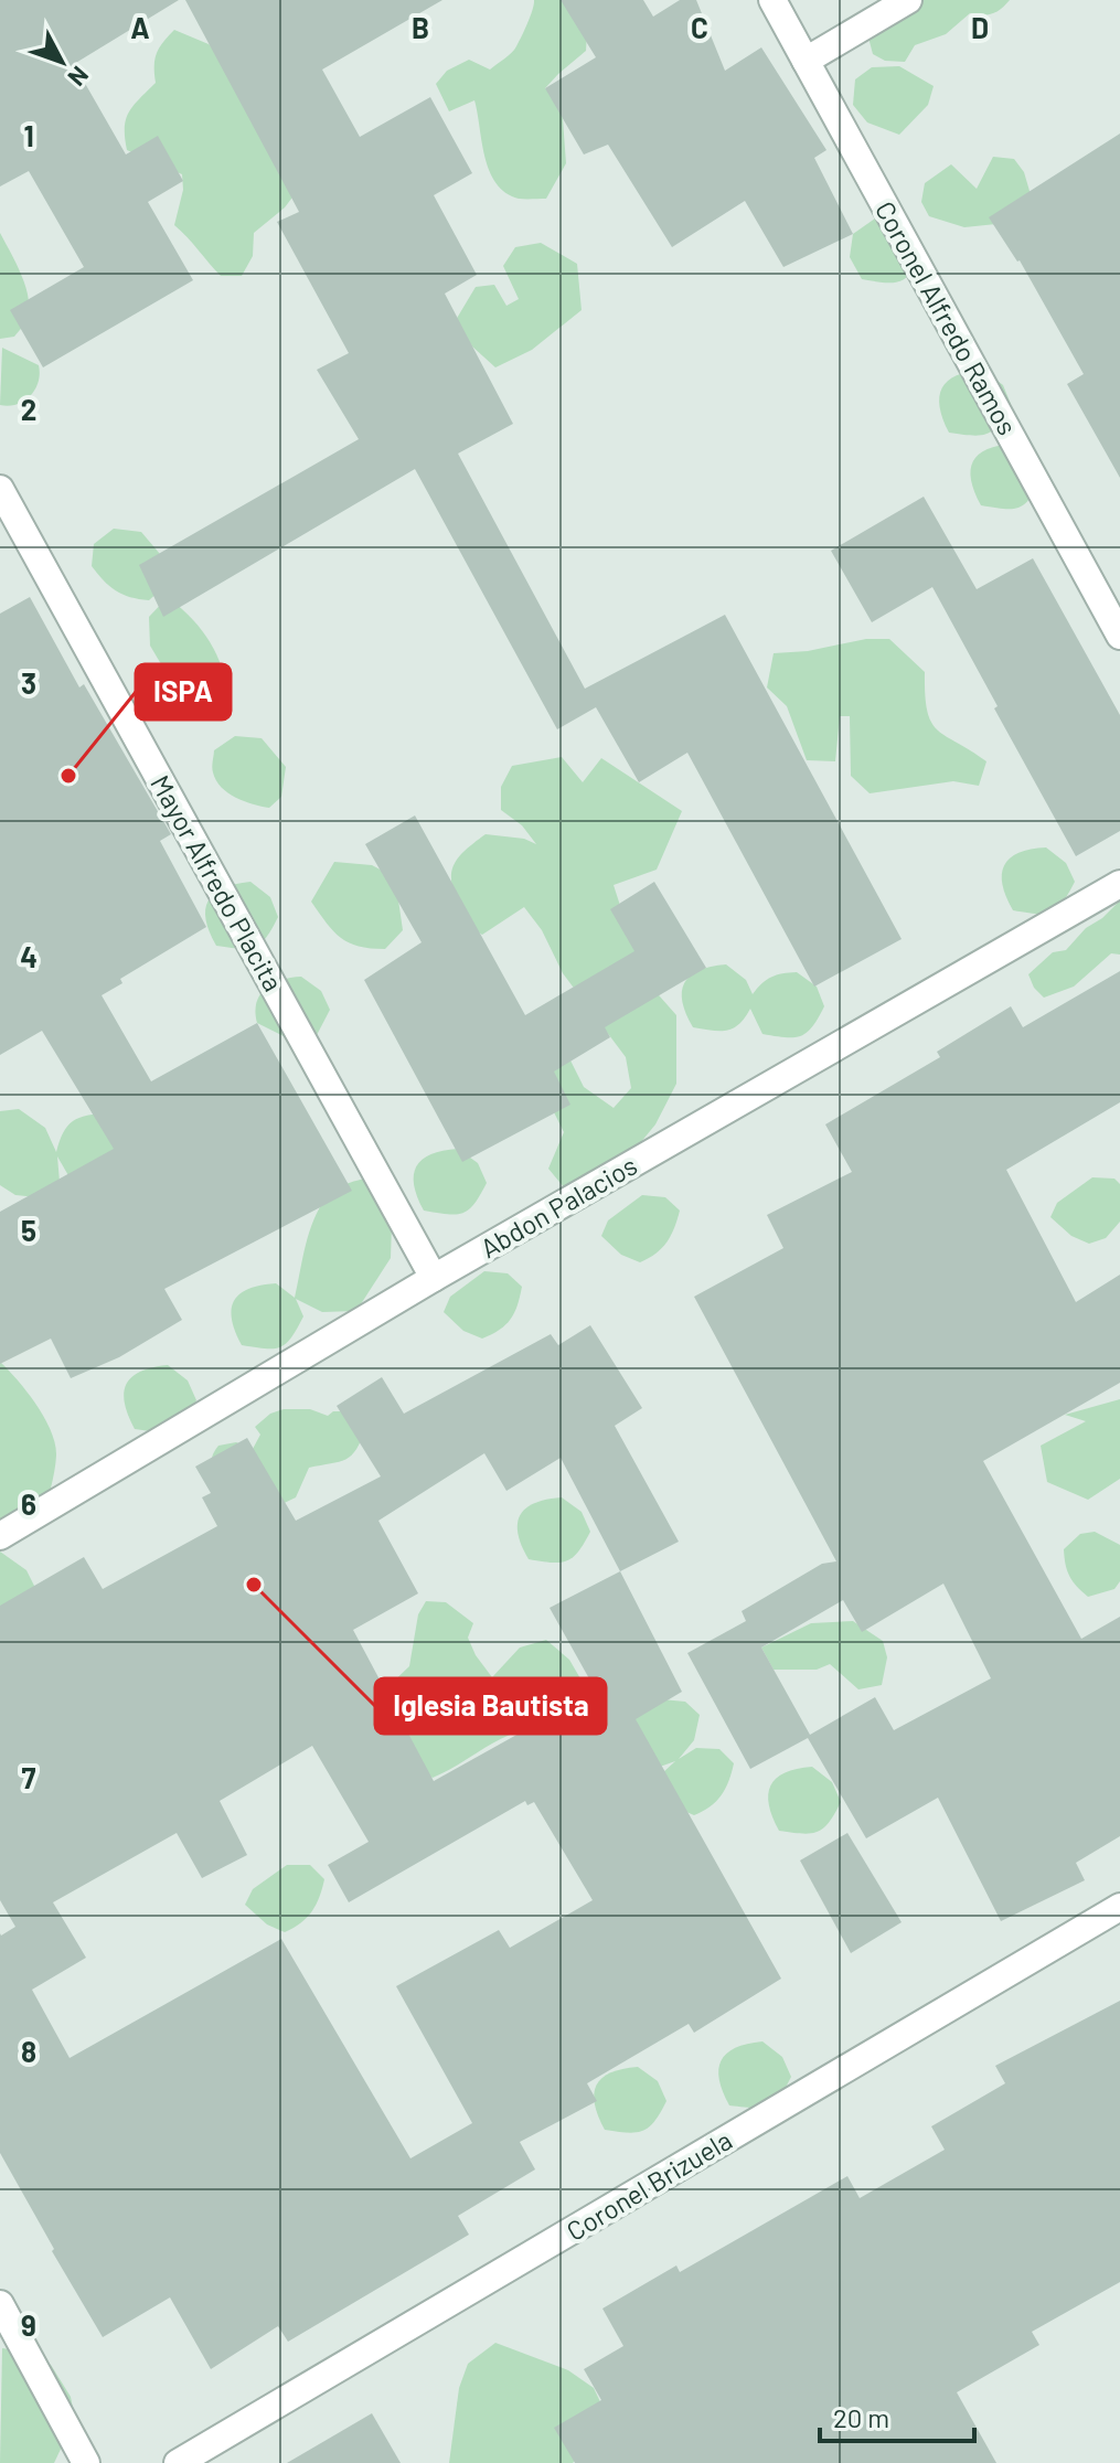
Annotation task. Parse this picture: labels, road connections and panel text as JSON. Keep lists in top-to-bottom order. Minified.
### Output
{"streets":{"street":["Coronel Alfredo Ramos","Mayor Alfredo Placita","Abdon Palacios","Coronel Brizuela"]},"crossings":[["Mayor Alfredo Placita","Abdon Palacios"]],"places":["ISPA","Iglesia Bautista"],"scale_bar":"20 m","north":"bottom right","grid":{"columns":["A","B","C","D"],"rows":["1","2","3","4","5","6","7","8","9"]}}
